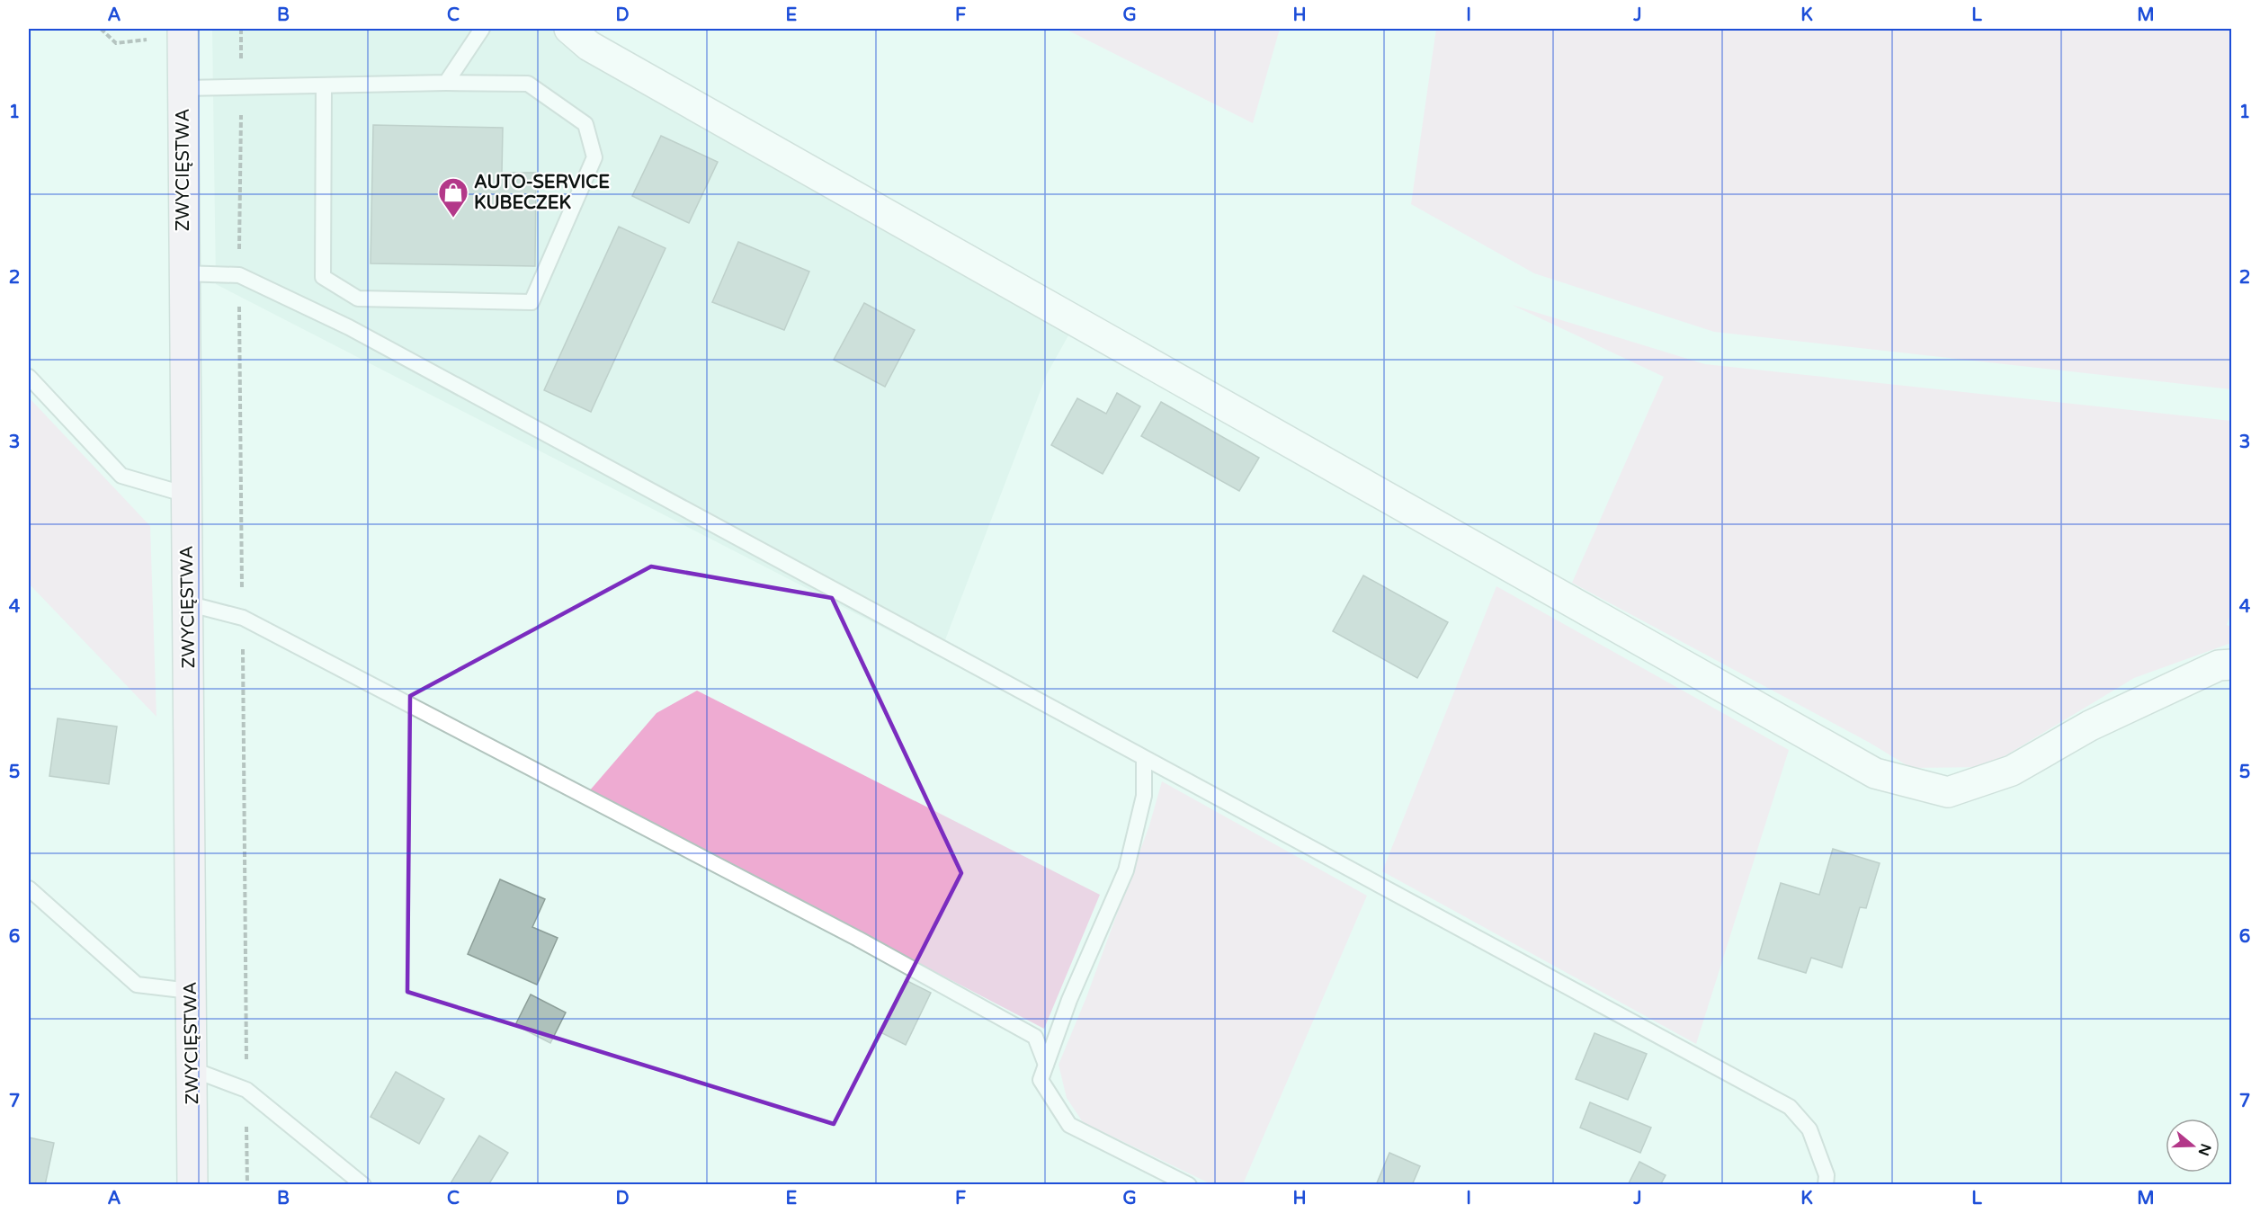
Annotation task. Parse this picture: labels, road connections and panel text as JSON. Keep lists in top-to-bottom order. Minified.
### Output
{"streets":{"main road":["ZWYCIĘSTWA"]},"places":{"shop":["AUTO-SERVICE KUBECZEK"]},"north":"right","grid":{"columns":["A","B","C","D","E","F","G","H","I","J","K","L","M"],"rows":["1","2","3","4","5","6","7"]}}
